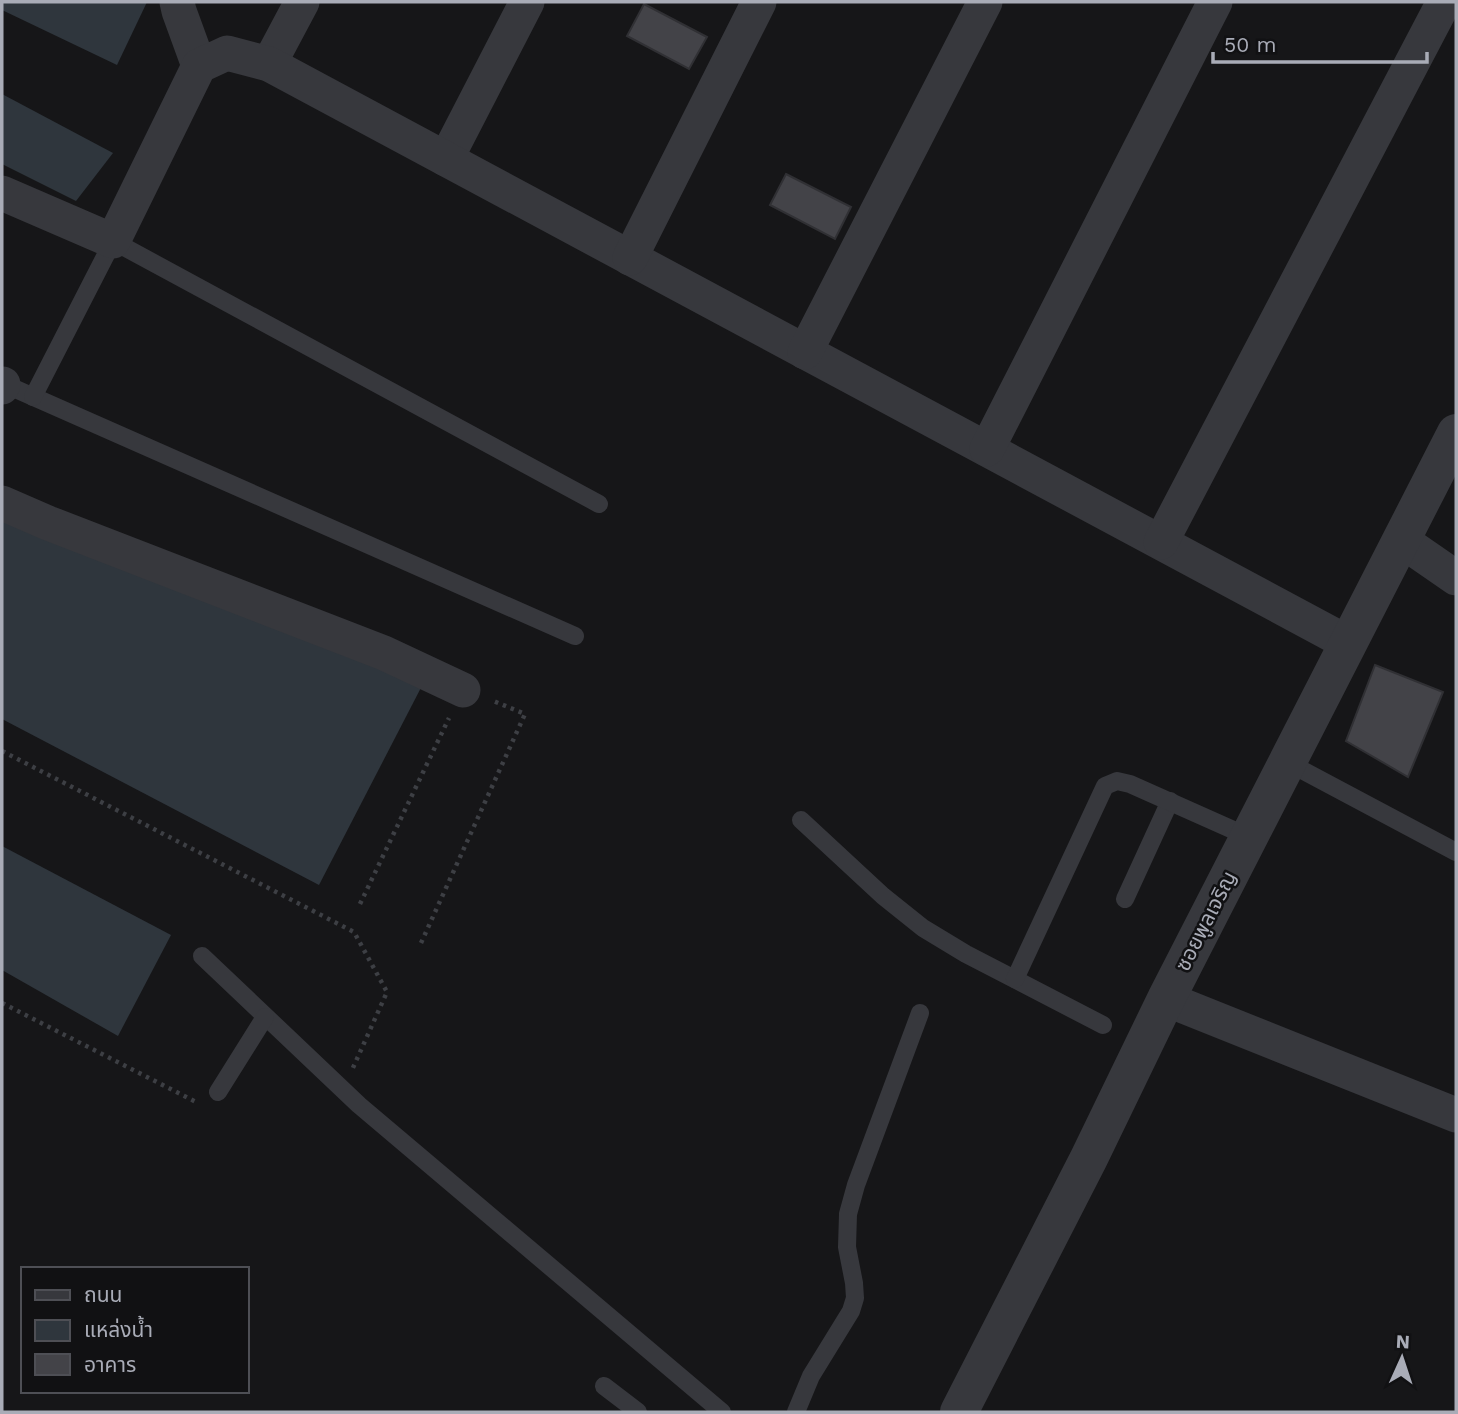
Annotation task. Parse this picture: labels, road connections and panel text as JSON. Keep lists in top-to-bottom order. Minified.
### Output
{"streets":{"street":["ซอยพูลเจริญ"]},"legend":["ถนน","แหล่งน้ำ","อาคาร"],"scale_bar":"50 m","north":"top"}
